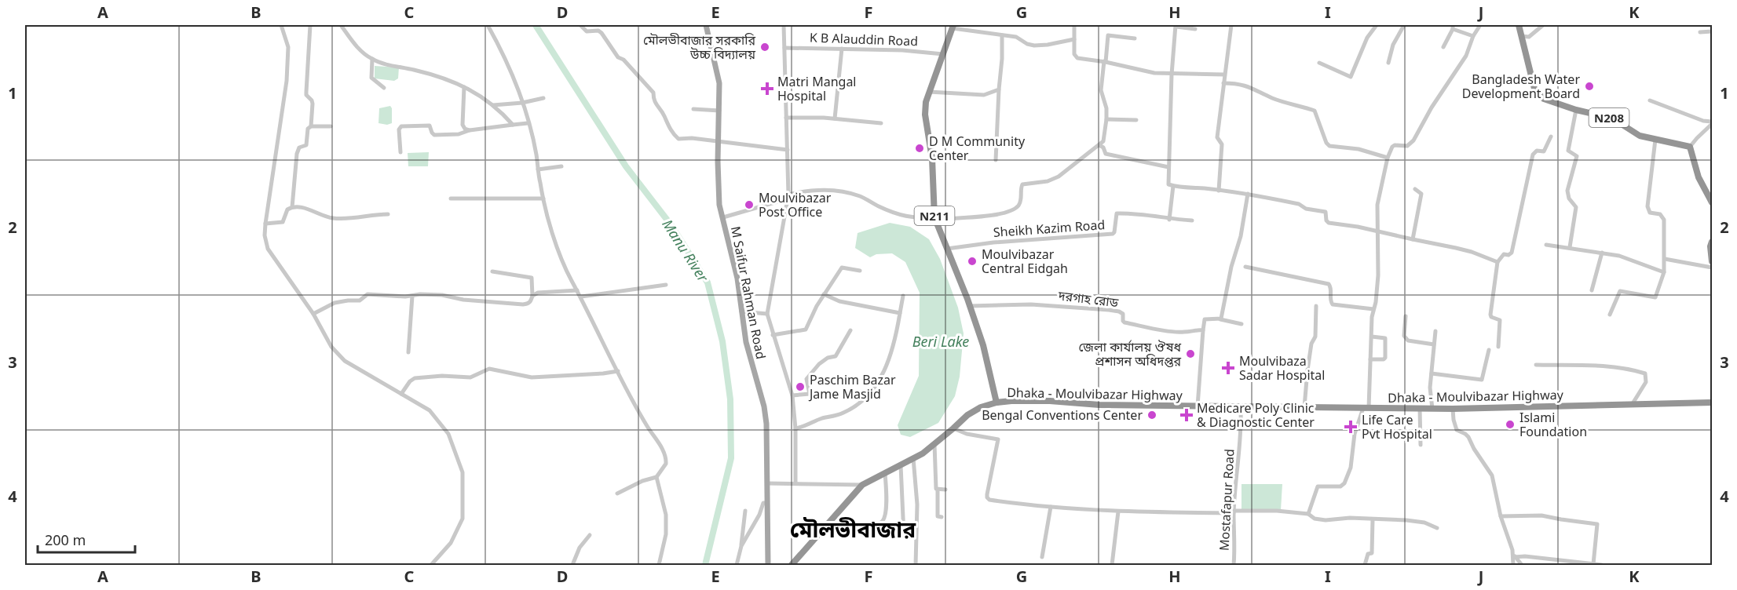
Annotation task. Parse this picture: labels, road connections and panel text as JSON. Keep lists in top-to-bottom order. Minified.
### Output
{"streets":{"highway":["N208","N211","Dhaka - Moulvibazar Highway"],"main road":["M Saifur Rahman Road"],"street":["K B Alauddin Road","Sheikh Kazim Road","দরগাহ রোড","Mostafapur Road"]},"crossings":[["K B Alauddin Road","N211"],["N211","Sheikh Kazim Road"],["N211","দরগাহ রোড"],["N211","Dhaka - Moulvibazar Highway"],["Dhaka - Moulvibazar Highway","Mostafapur Road"]],"districts":["মৌলভীবাজার"],"water":["Manu River","Beri Lake"],"places":{"other":["মৌলভীবাজার সরকারি উচ্চ বিদ্যালয়","Bangladesh Water Development Board","D M Community Center","Moulvibazar Post Office","Moulvibazar Central Eidgah","জেলা কার্যালয় ঔষধ প্রশাসন অধিদপ্তর","Paschim Bazar Jame Masjid","Bengal Conventions Center","Islami Foundation"],"health":["Matri Mangal Hospital","Moulvibaza Sadar Hospital","Medicare Poly Clinic & Diagnostic Center","Life Care Pvt Hospital"]},"scale_bar":"200 m","grid":{"columns":["A","B","C","D","E","F","G","H","I","J","K"],"rows":["1","2","3","4"]}}
